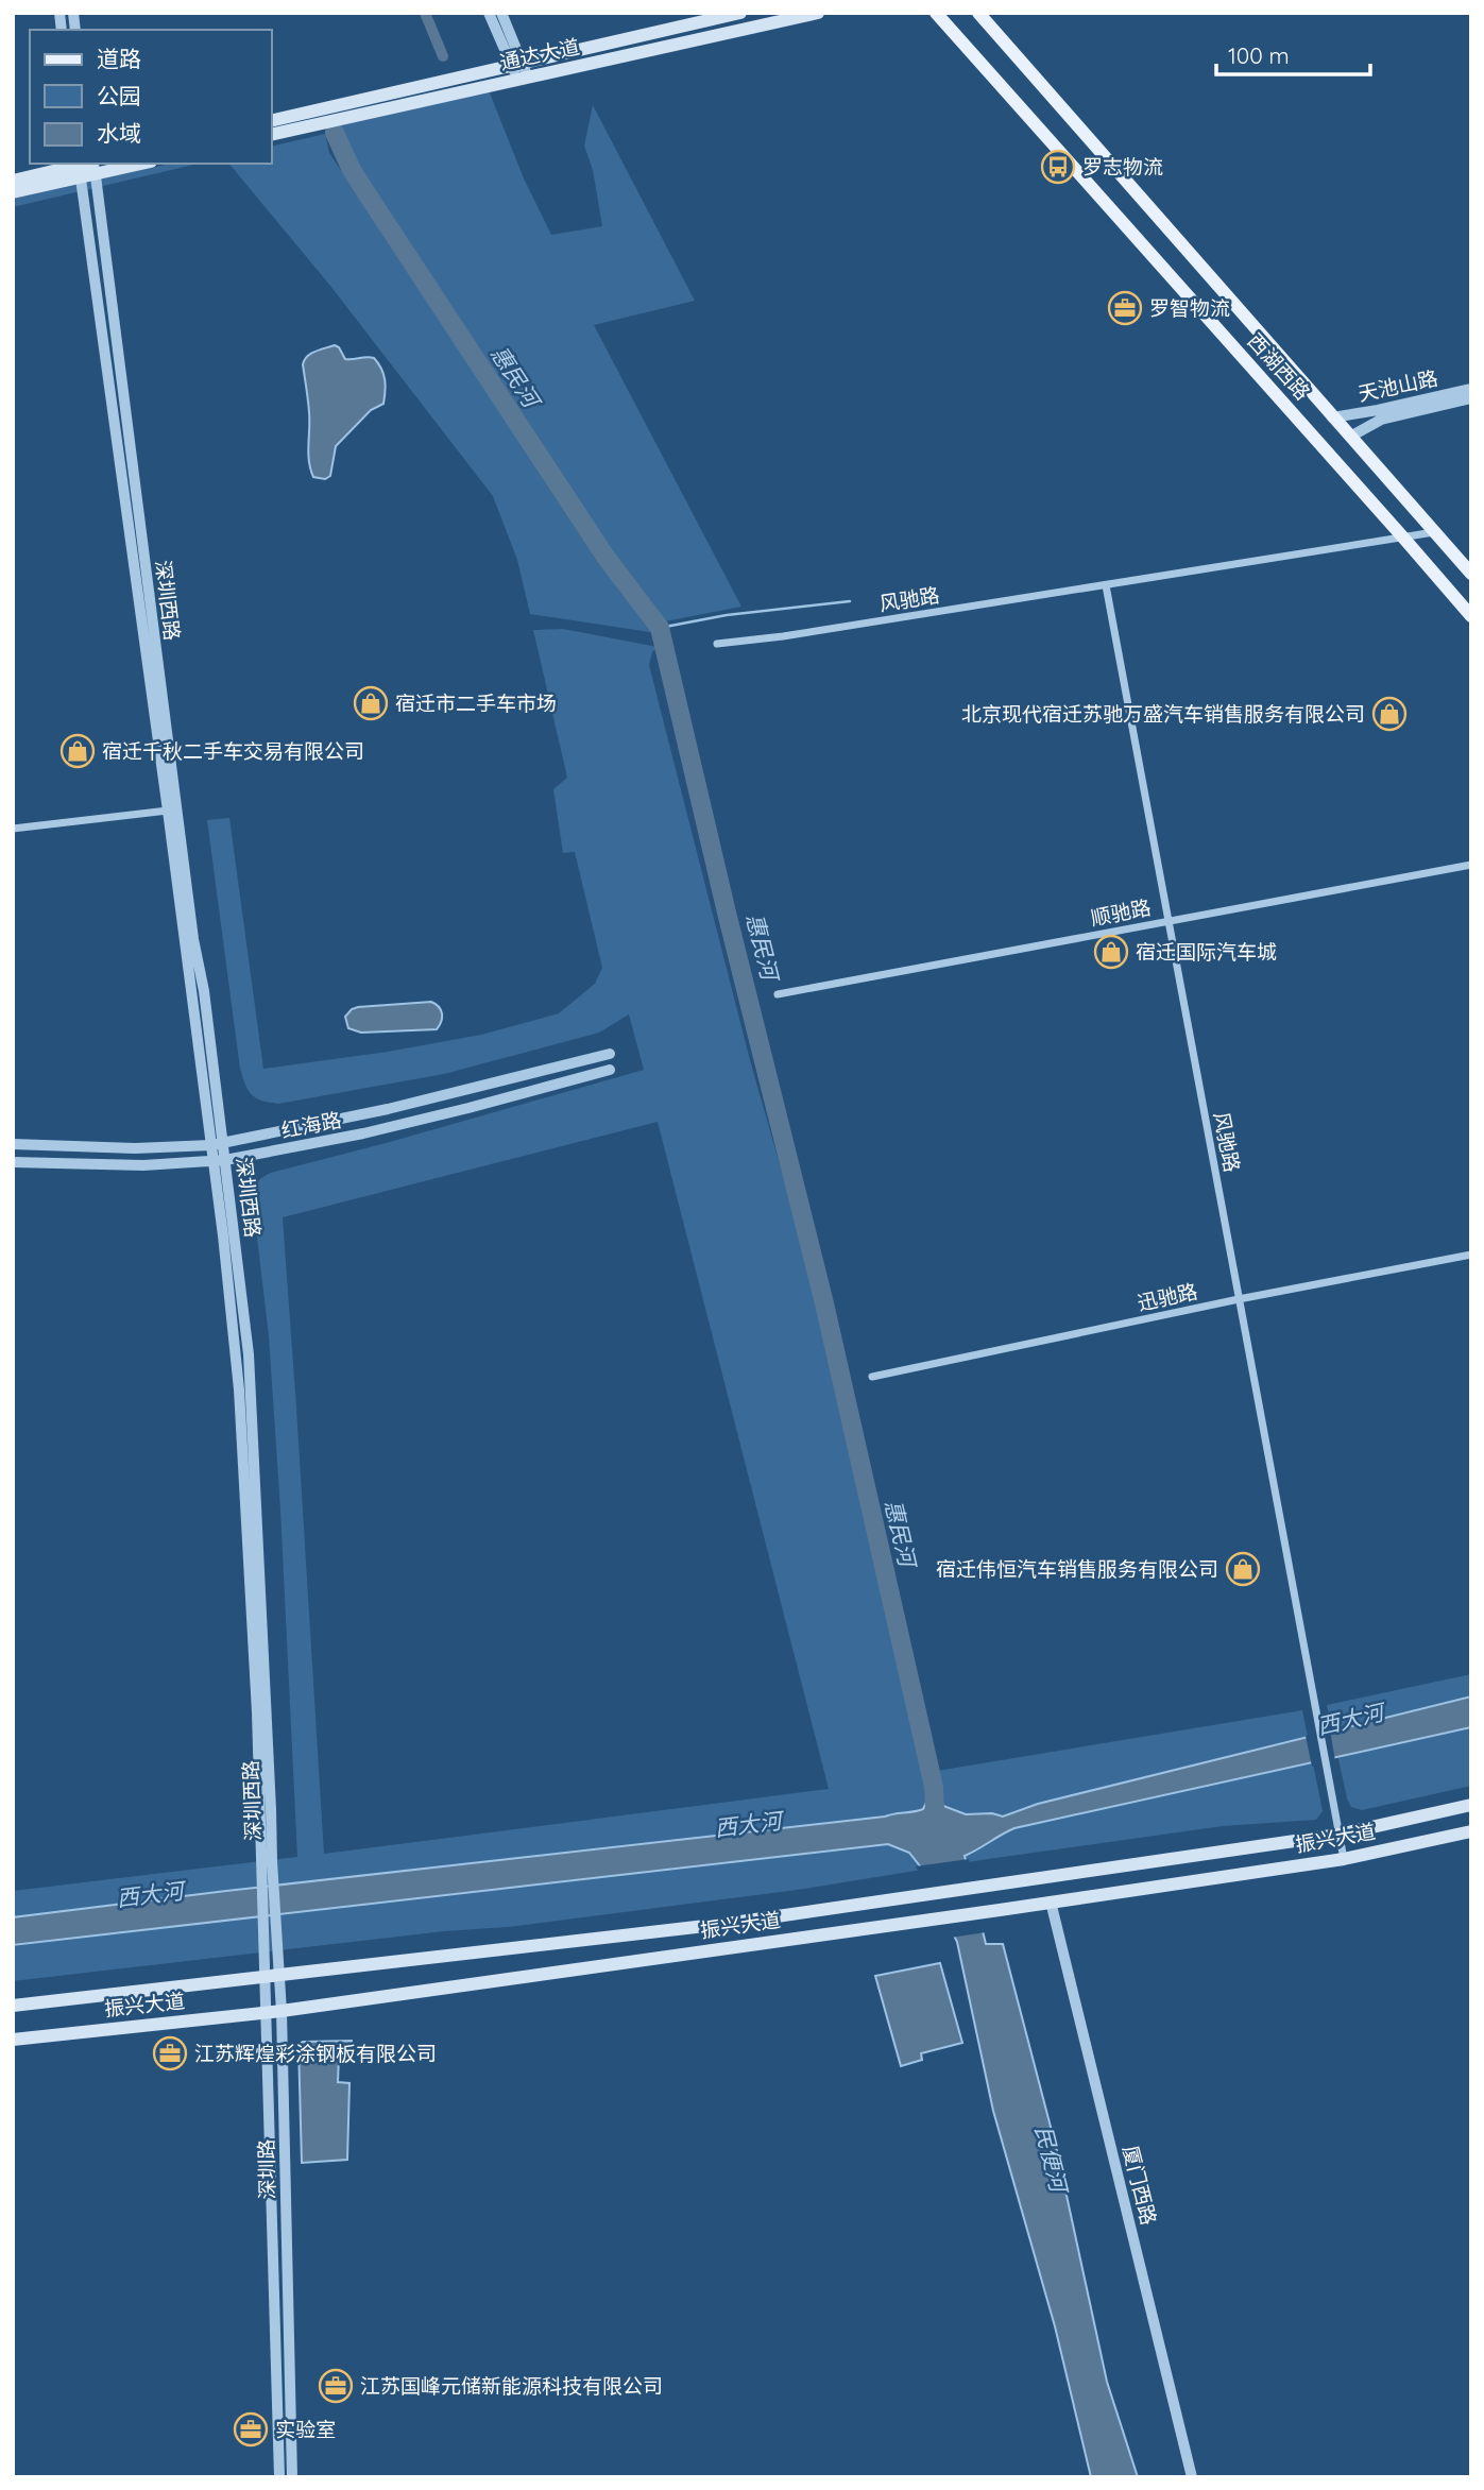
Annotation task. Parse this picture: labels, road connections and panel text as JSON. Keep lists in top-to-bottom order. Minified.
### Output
{"streets":{"main road":["通达大道","西湖西路","振兴大道"],"street":["天池山路","风驰路","深圳西路","顺驰路","红海路","迅驰路","深圳路","厦门西路"]},"crossings":[["西湖西路","天池山路"],["西湖西路","风驰路"],["风驰路","顺驰路"],["风驰路","迅驰路"],["风驰路","振兴大道"],["深圳西路","红海路"],["深圳西路","深圳路"],["振兴大道","深圳路"],["振兴大道","厦门西路"]],"water":["惠民河","西大河","民便河"],"places":{"bus stop":["罗志物流"],"office":["罗智物流","江苏辉煌彩涂钢板有限公司","江苏国峰元储新能源科技有限公司","实验室"],"shop":["宿迁市二手车市场","北京现代宿迁苏驰万盛汽车销售服务有限公司","宿迁千秋二手车交易有限公司","宿迁国际汽车城","宿迁伟恒汽车销售服务有限公司"]},"legend":["道路","公园","水域"],"scale_bar":"100 m"}
